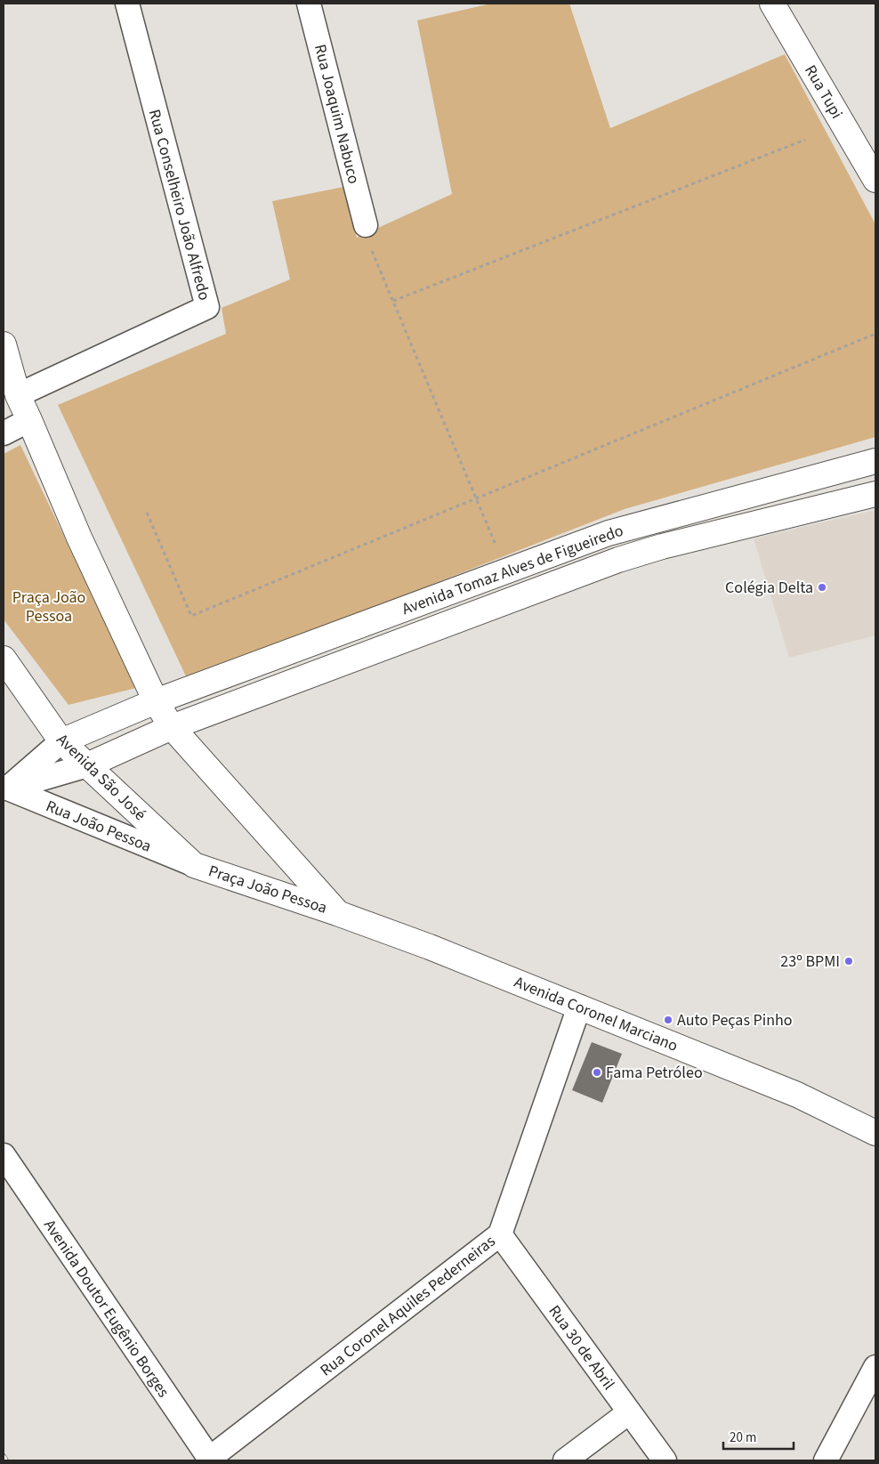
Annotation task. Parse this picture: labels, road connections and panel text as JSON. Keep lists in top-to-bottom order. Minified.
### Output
{"streets":{"main road":["Rua Tupi","Avenida Tomaz Alves de Figueiredo","Avenida São José","Praça João Pessoa","Avenida Coronel Marciano"],"street":["Rua Joaquim Nabuco","Rua Conselheiro João Alfredo","Rua João Pessoa","Rua Coronel Aquiles Pederneiras","Avenida Doutor Eugênio Borges","Rua 30 de Abril"]},"crossings":[["Rua Conselheiro João Alfredo","Praça João Pessoa"],["Avenida Tomaz Alves de Figueiredo","Avenida São José"],["Avenida Tomaz Alves de Figueiredo","Praça João Pessoa"],["Avenida São José","Rua João Pessoa"],["Avenida São José","Praça João Pessoa"],["Rua João Pessoa","Praça João Pessoa"],["Praça João Pessoa","Avenida Coronel Marciano"],["Avenida Coronel Marciano","Rua Coronel Aquiles Pederneiras"],["Rua Coronel Aquiles Pederneiras","Avenida Doutor Eugênio Borges"],["Rua Coronel Aquiles Pederneiras","Rua 30 de Abril"]],"parks":["Praça João Pessoa"],"places":["Colégia Delta","23º BPMI","Auto Peças Pinho","Fama Petróleo"],"scale_bar":"20 m"}
